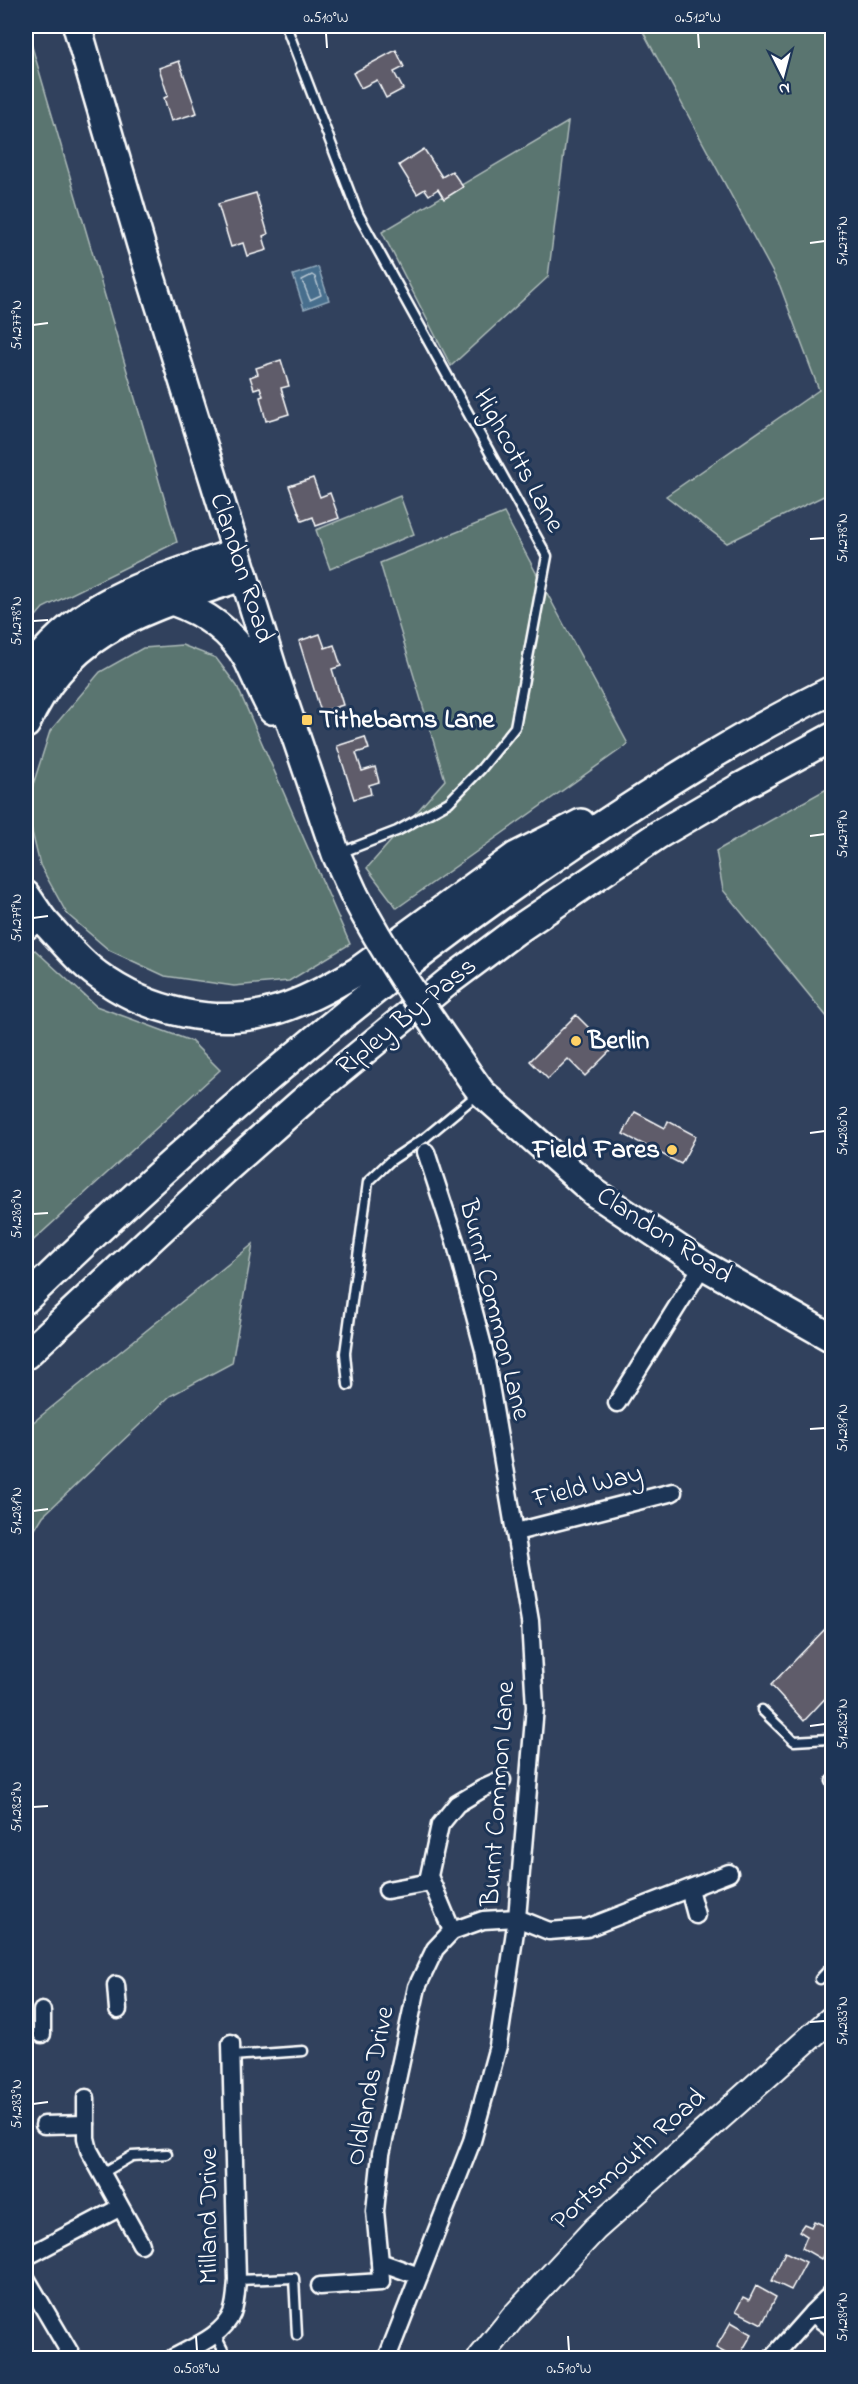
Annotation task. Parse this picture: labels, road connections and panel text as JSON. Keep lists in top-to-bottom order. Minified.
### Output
{"streets":{"main road":["Clandon Road","Ripley By-Pass","Portsmouth Road"],"street":["Burnt Common Lane","Field Way","Oldlands Drive","Milland Drive"],"lane":["Highcotts Lane"]},"crossings":[["Highcotts Lane","Clandon Road"],["Burnt Common Lane","Field Way"],["Burnt Common Lane","Oldlands Drive"]],"places":{"transit":["Tithebarns Lane"],"other":["Berlin","Field Fares"]},"north":"bottom","coordinates":["0.510°W","0.512°W","51.277°N","51.278°N","51.279°N","51.280°N","51.281°N","51.282°N","51.283°N","51.284°N","0.508°W"]}
